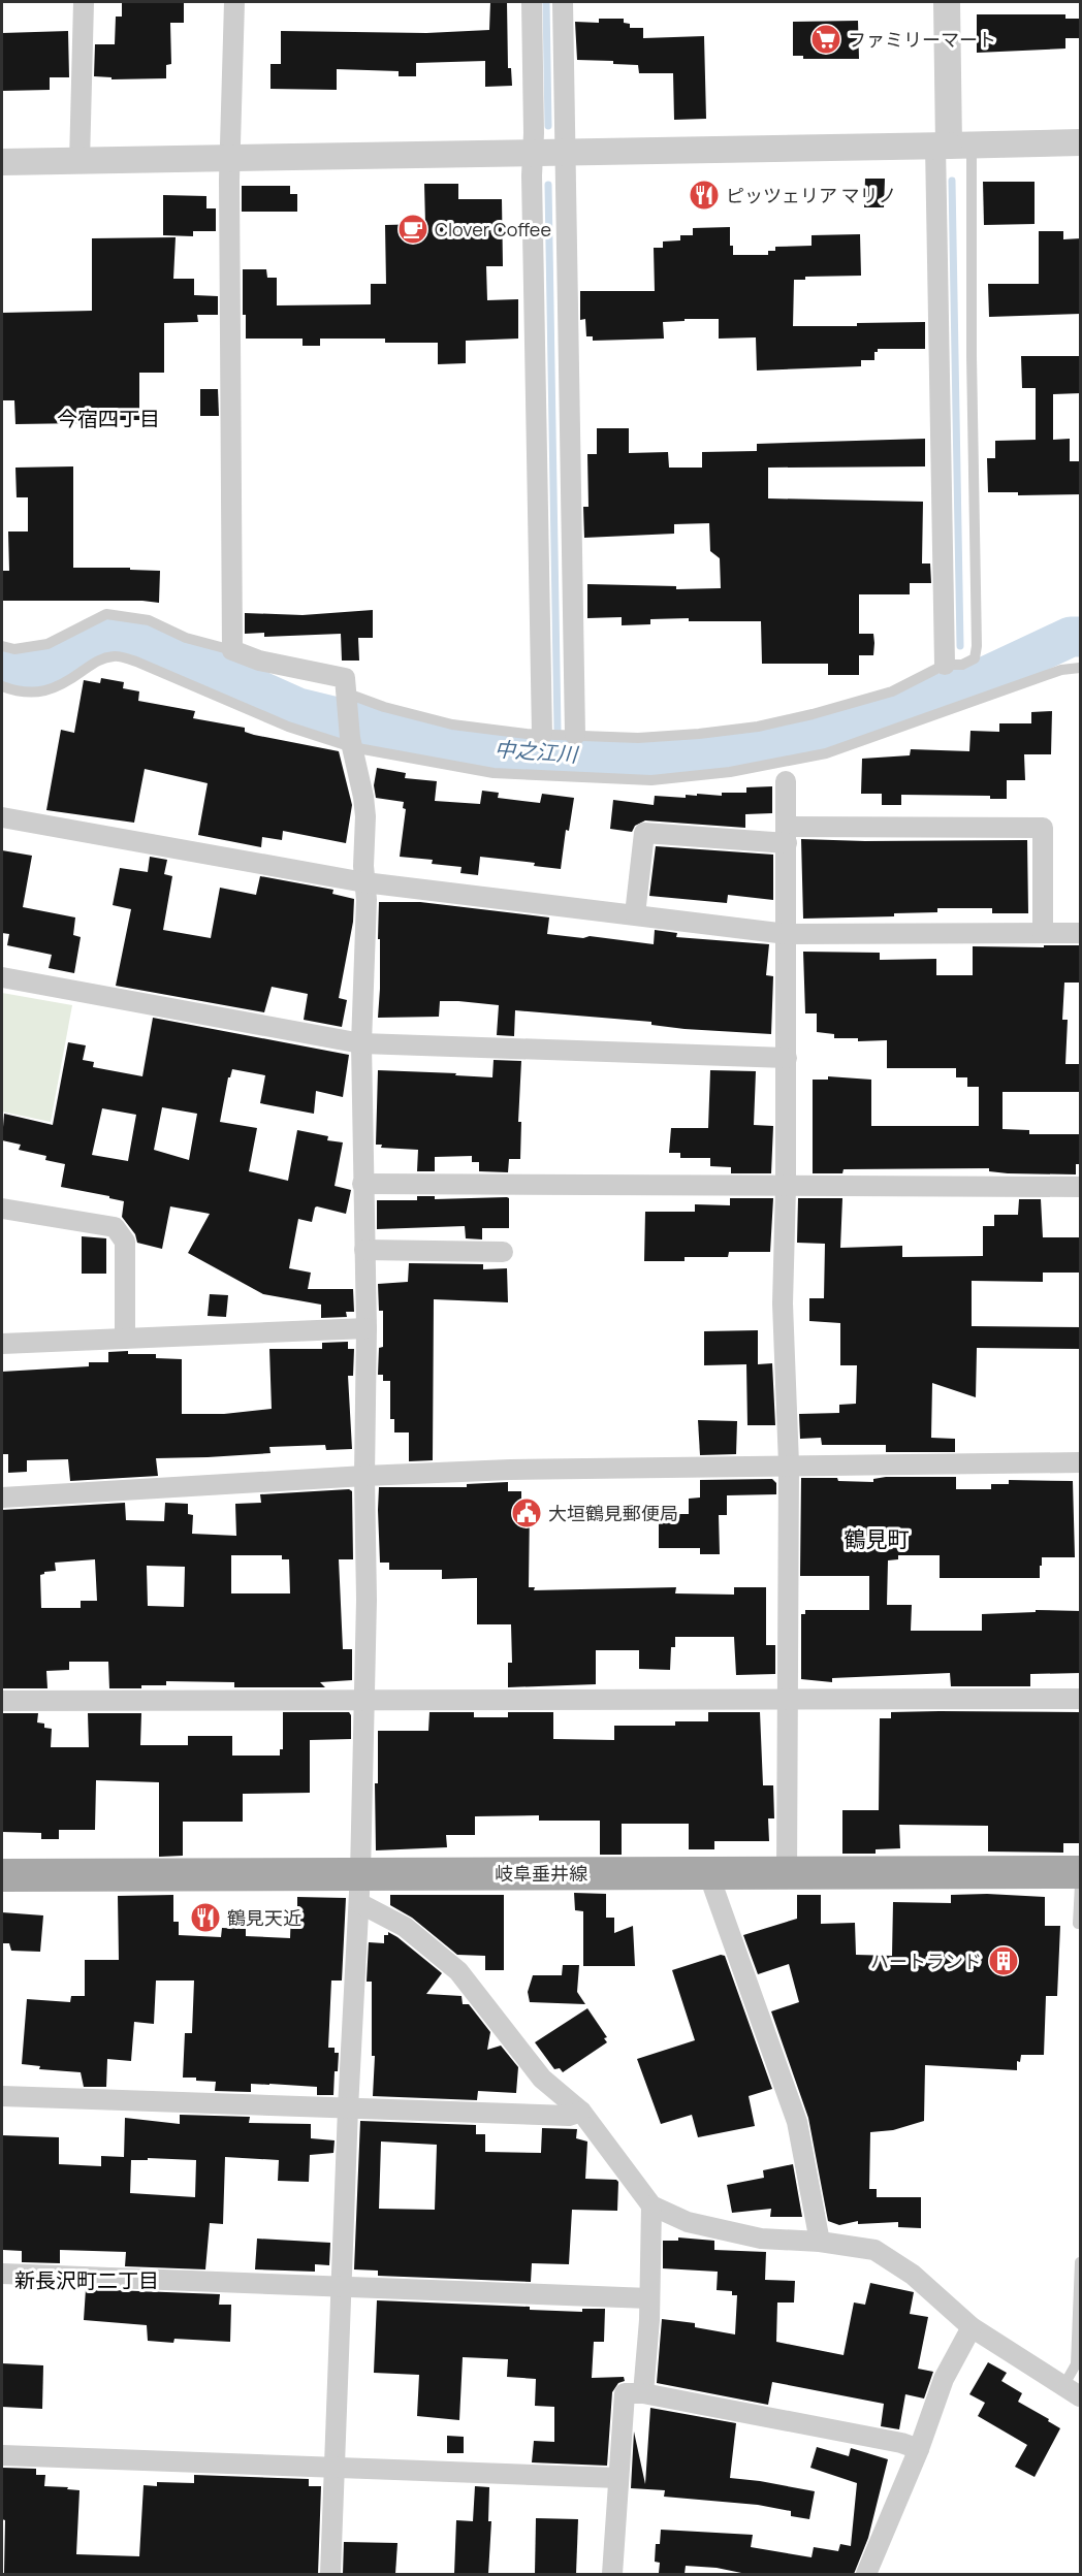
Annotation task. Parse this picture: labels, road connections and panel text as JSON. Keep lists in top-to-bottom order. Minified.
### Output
{"streets":{"main road":["岐阜垂井線"]},"districts":["今宿四丁目","鶴見町","新長沢町二丁目"],"water":["中之江川"],"places":{"supermarket":["ファミリーマート"],"restaurant":["ピッツェリア マリノ","鶴見天近"],"cafe":["Clover Coffee"],"public building":["大垣鶴見郵便局"],"building":["ハートランド"]}}
